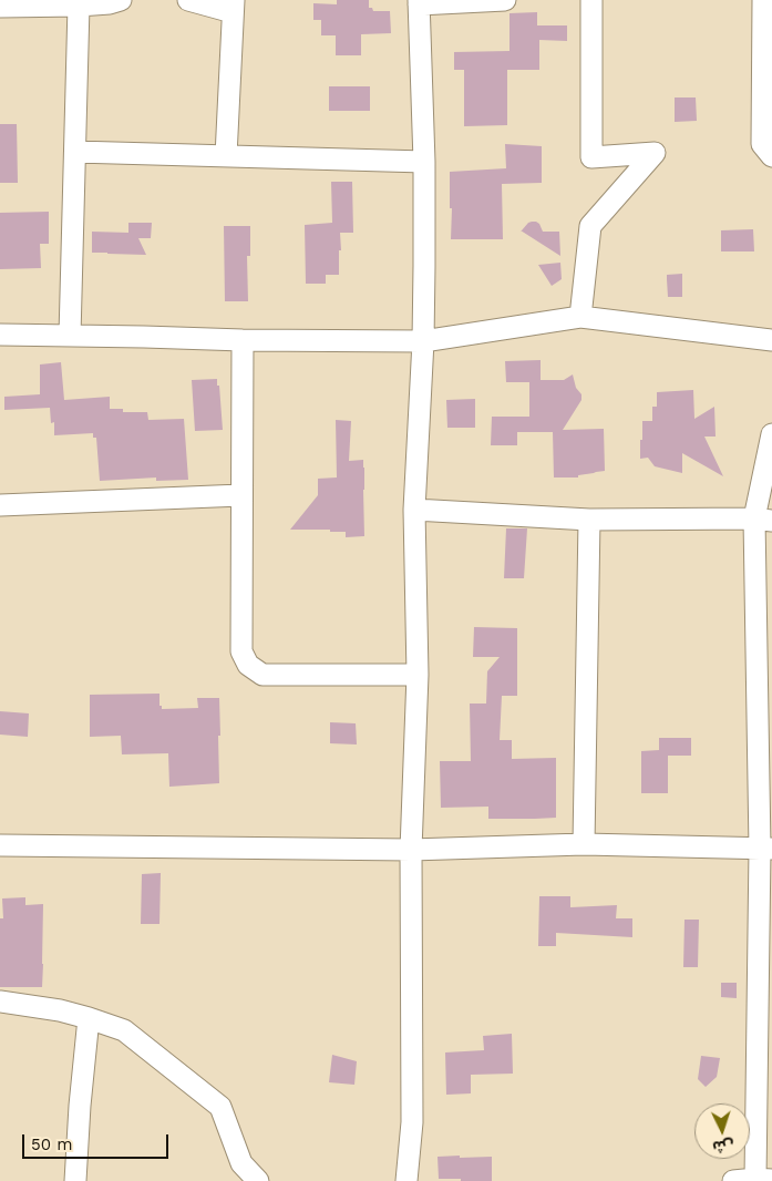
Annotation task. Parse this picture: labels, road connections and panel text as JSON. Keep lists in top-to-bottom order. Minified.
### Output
{"scale_bar":"50 m","north":"bottom"}
